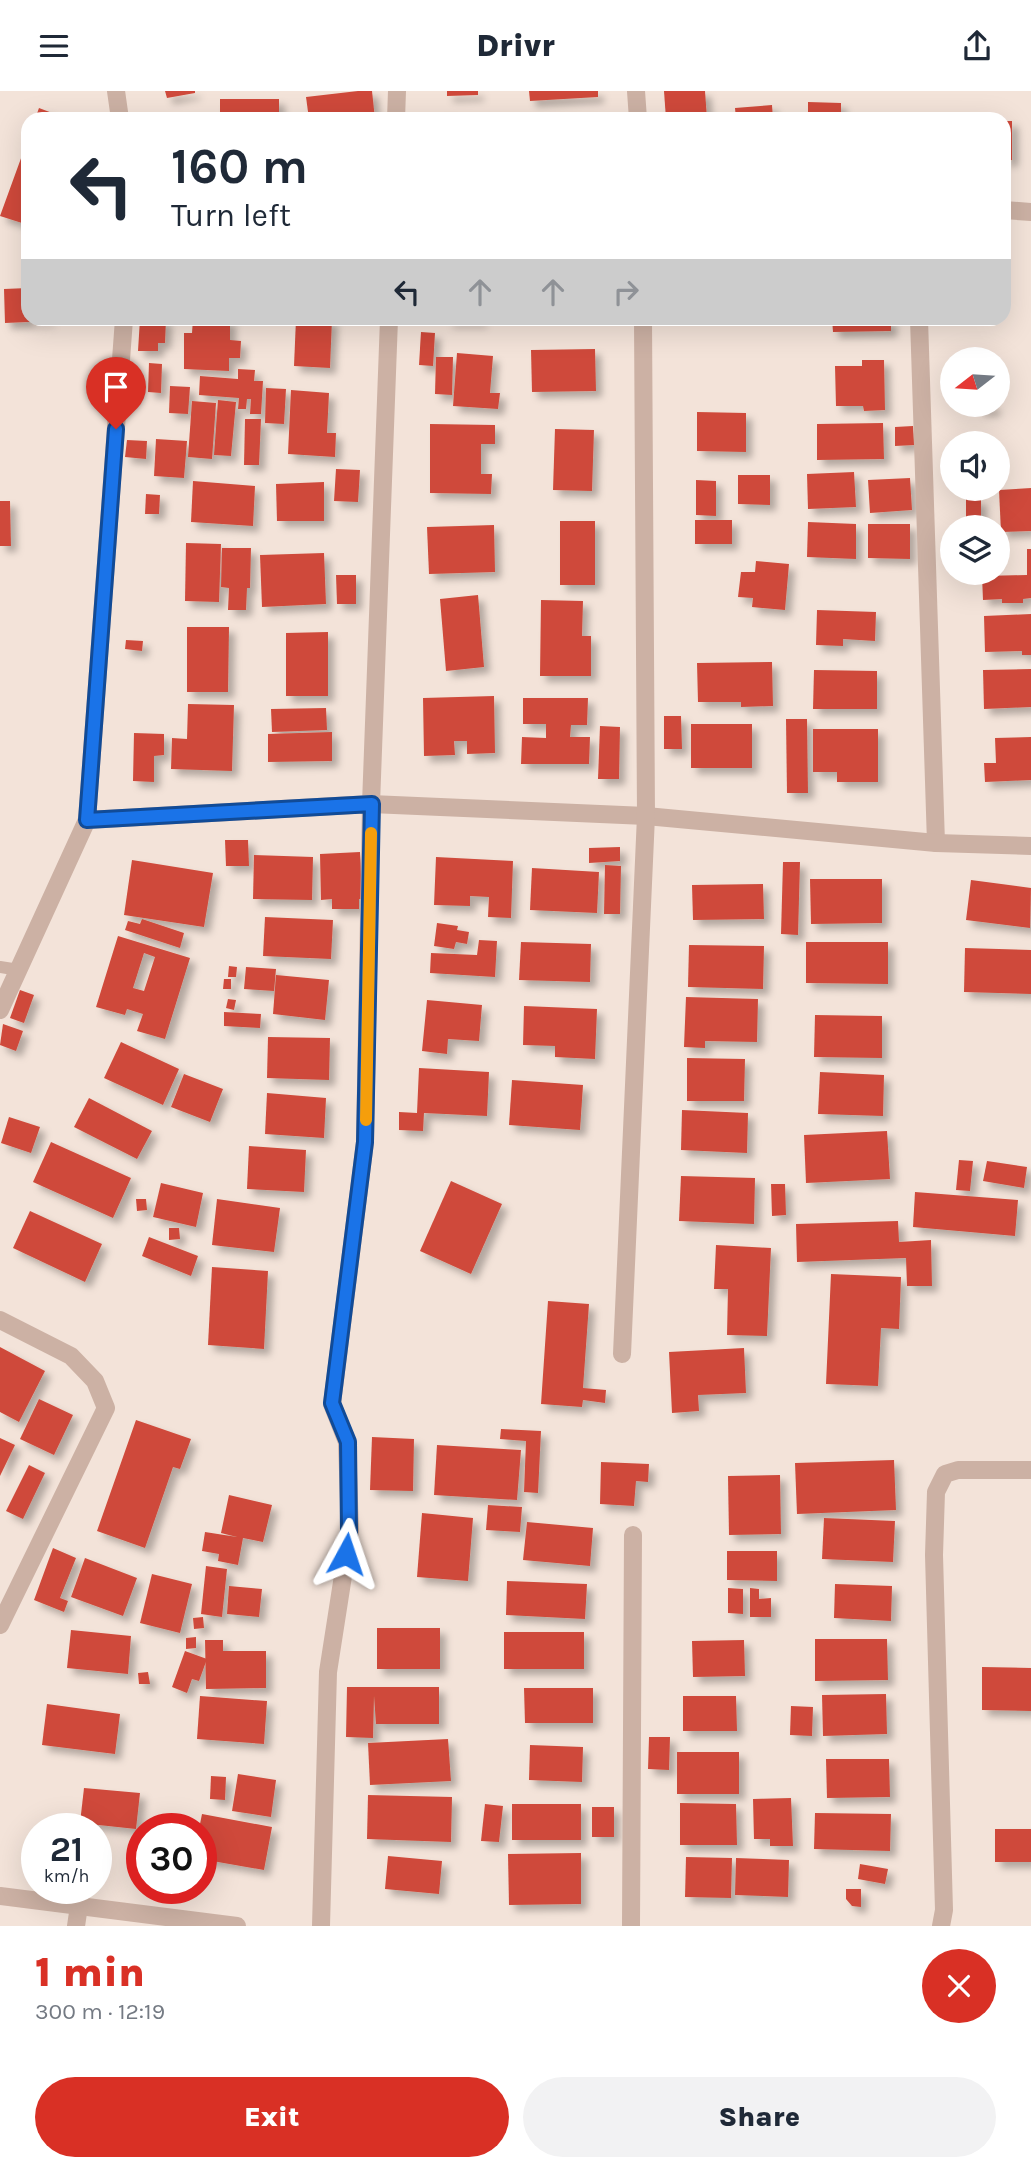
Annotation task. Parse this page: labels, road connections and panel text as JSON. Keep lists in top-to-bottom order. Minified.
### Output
{"north":"left","page":{"header":"Drivr","turn":["160 m","Turn left"],"speed":"21 km/h","limit":"30","heading":["1 min","300 m · 12:19"],"buttons":["Exit","Share"]}}
